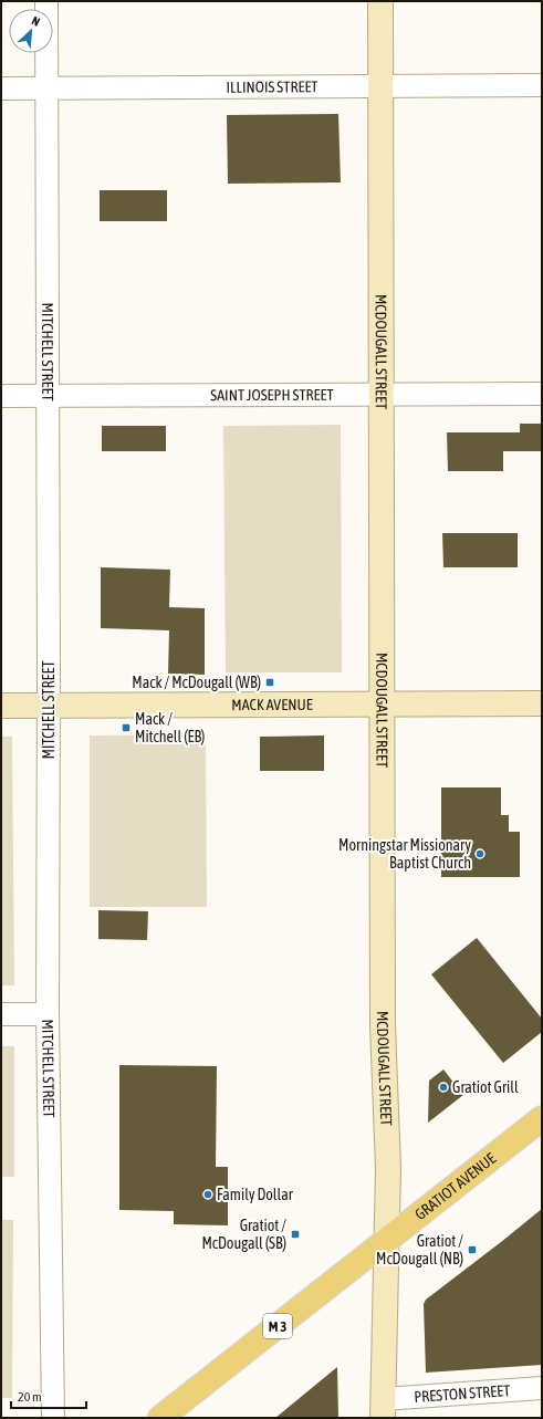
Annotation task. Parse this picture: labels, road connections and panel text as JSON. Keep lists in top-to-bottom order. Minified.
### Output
{"streets":{"main road":["GRATIOT AVENUE","M 3"],"street":["ILLINOIS STREET","MITCHELL STREET","MCDOUGALL STREET","SAINT JOSEPH STREET","MACK AVENUE","PRESTON STREET"]},"crossings":[["ILLINOIS STREET","MITCHELL STREET"],["ILLINOIS STREET","MCDOUGALL STREET"],["MITCHELL STREET","SAINT JOSEPH STREET"],["MITCHELL STREET","MACK AVENUE"],["MCDOUGALL STREET","SAINT JOSEPH STREET"],["MCDOUGALL STREET","MACK AVENUE"],["MCDOUGALL STREET","GRATIOT AVENUE"],["MCDOUGALL STREET","PRESTON STREET"]],"places":{"transit":["Mack / McDougall (WB)","Mack / Mitchell (EB)","Gratiot / McDougall (SB)","Gratiot / McDougall (NB)"],"other":["Morningstar Missionary Baptist Church","Gratiot Grill","Family Dollar"]},"scale_bar":"20 m","north":"top right"}
